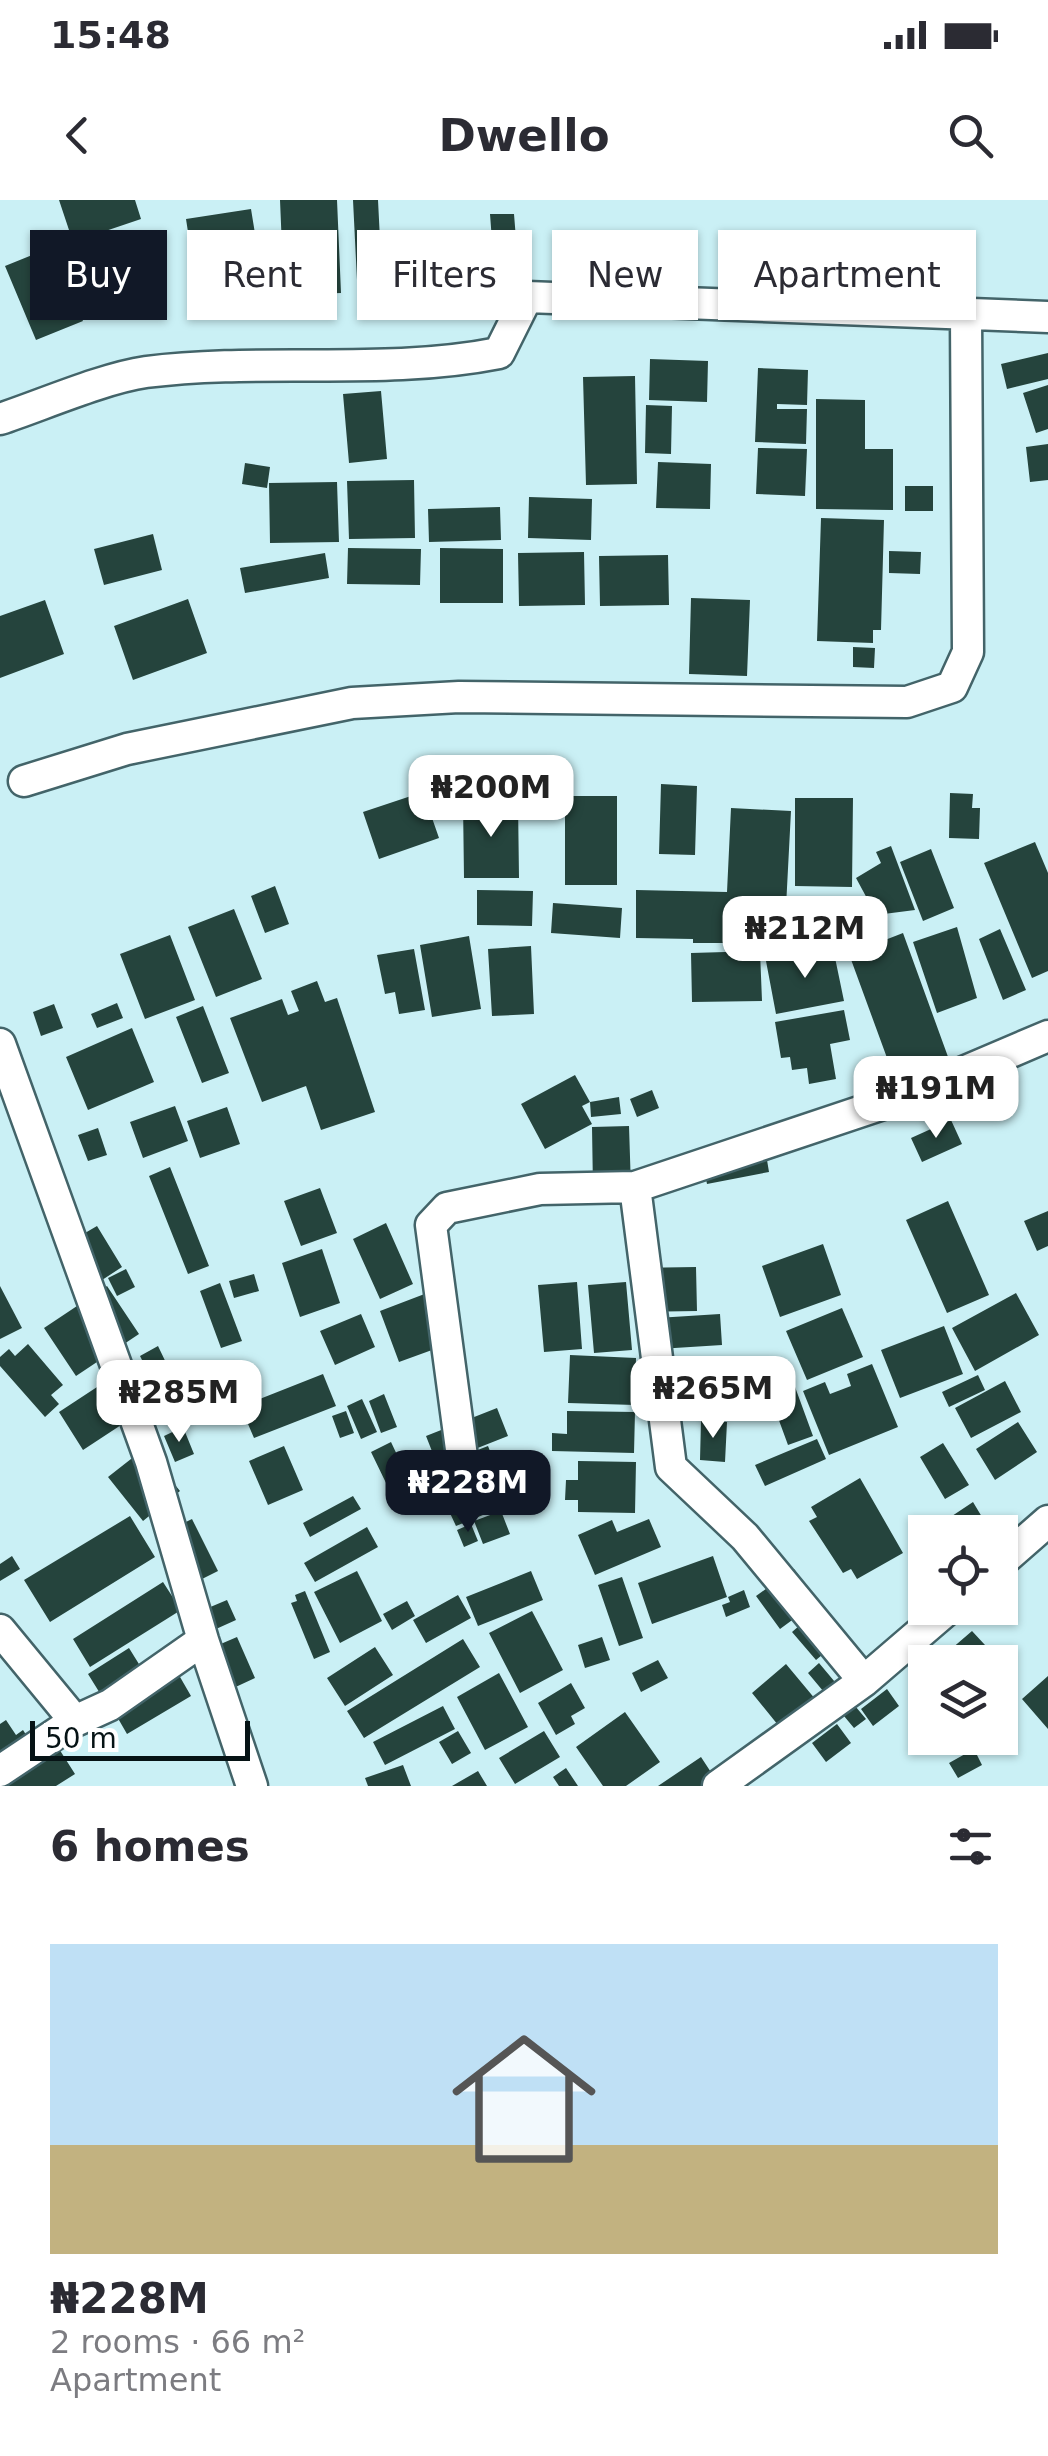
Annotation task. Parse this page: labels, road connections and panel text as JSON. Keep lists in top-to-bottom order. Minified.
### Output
{"scale_bar":"50 m","page":{"status":"15:48","header":"Dwello","chip":["Buy","Rent","Filters","New","Apartment"],"price":["₦200M","₦212M","₦191M","₦265M","₦285M","₦228M"],"scale":"50 m","heading":"6 homes","list":[{"name":"₦228M","note":"2 rooms · 66 m² · Apartment"}]}}
